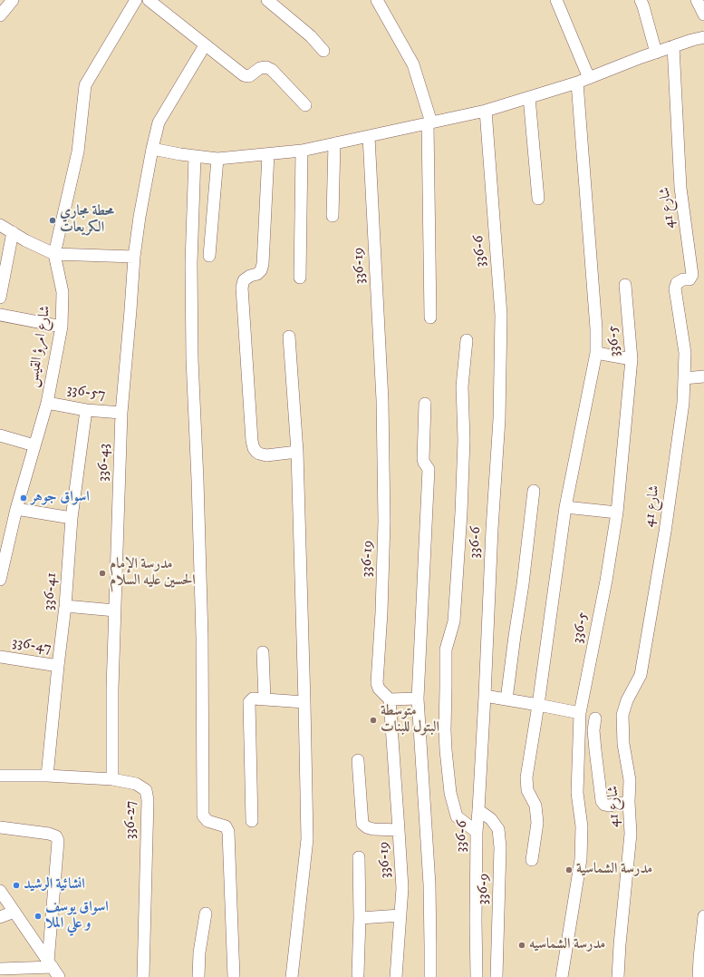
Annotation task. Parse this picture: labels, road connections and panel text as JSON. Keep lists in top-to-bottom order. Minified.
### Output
{"streets":{"street":["شارع 41","336-6","336-19","336-5","شارع امرؤ القيس","336-57","336-43","336-41","336-47","336-27","336-9"]},"crossings":[["336-6","336-9"],["شارع امرؤ القيس","336-57"],["336-57","336-43"],["336-57","336-41"],["336-43","336-27"],["336-41","336-47"],["336-41","336-27"]],"places":["محطة مجاري الكريعات","اسواق جوهر","مدرسة الإمام الحسين عليه السلام","متوسطة البتول للبنات","مدرسة الشماسية","انشائية الرشيد","اسواق يوسف و علي الملا","مدرسة الشماسيه"]}
